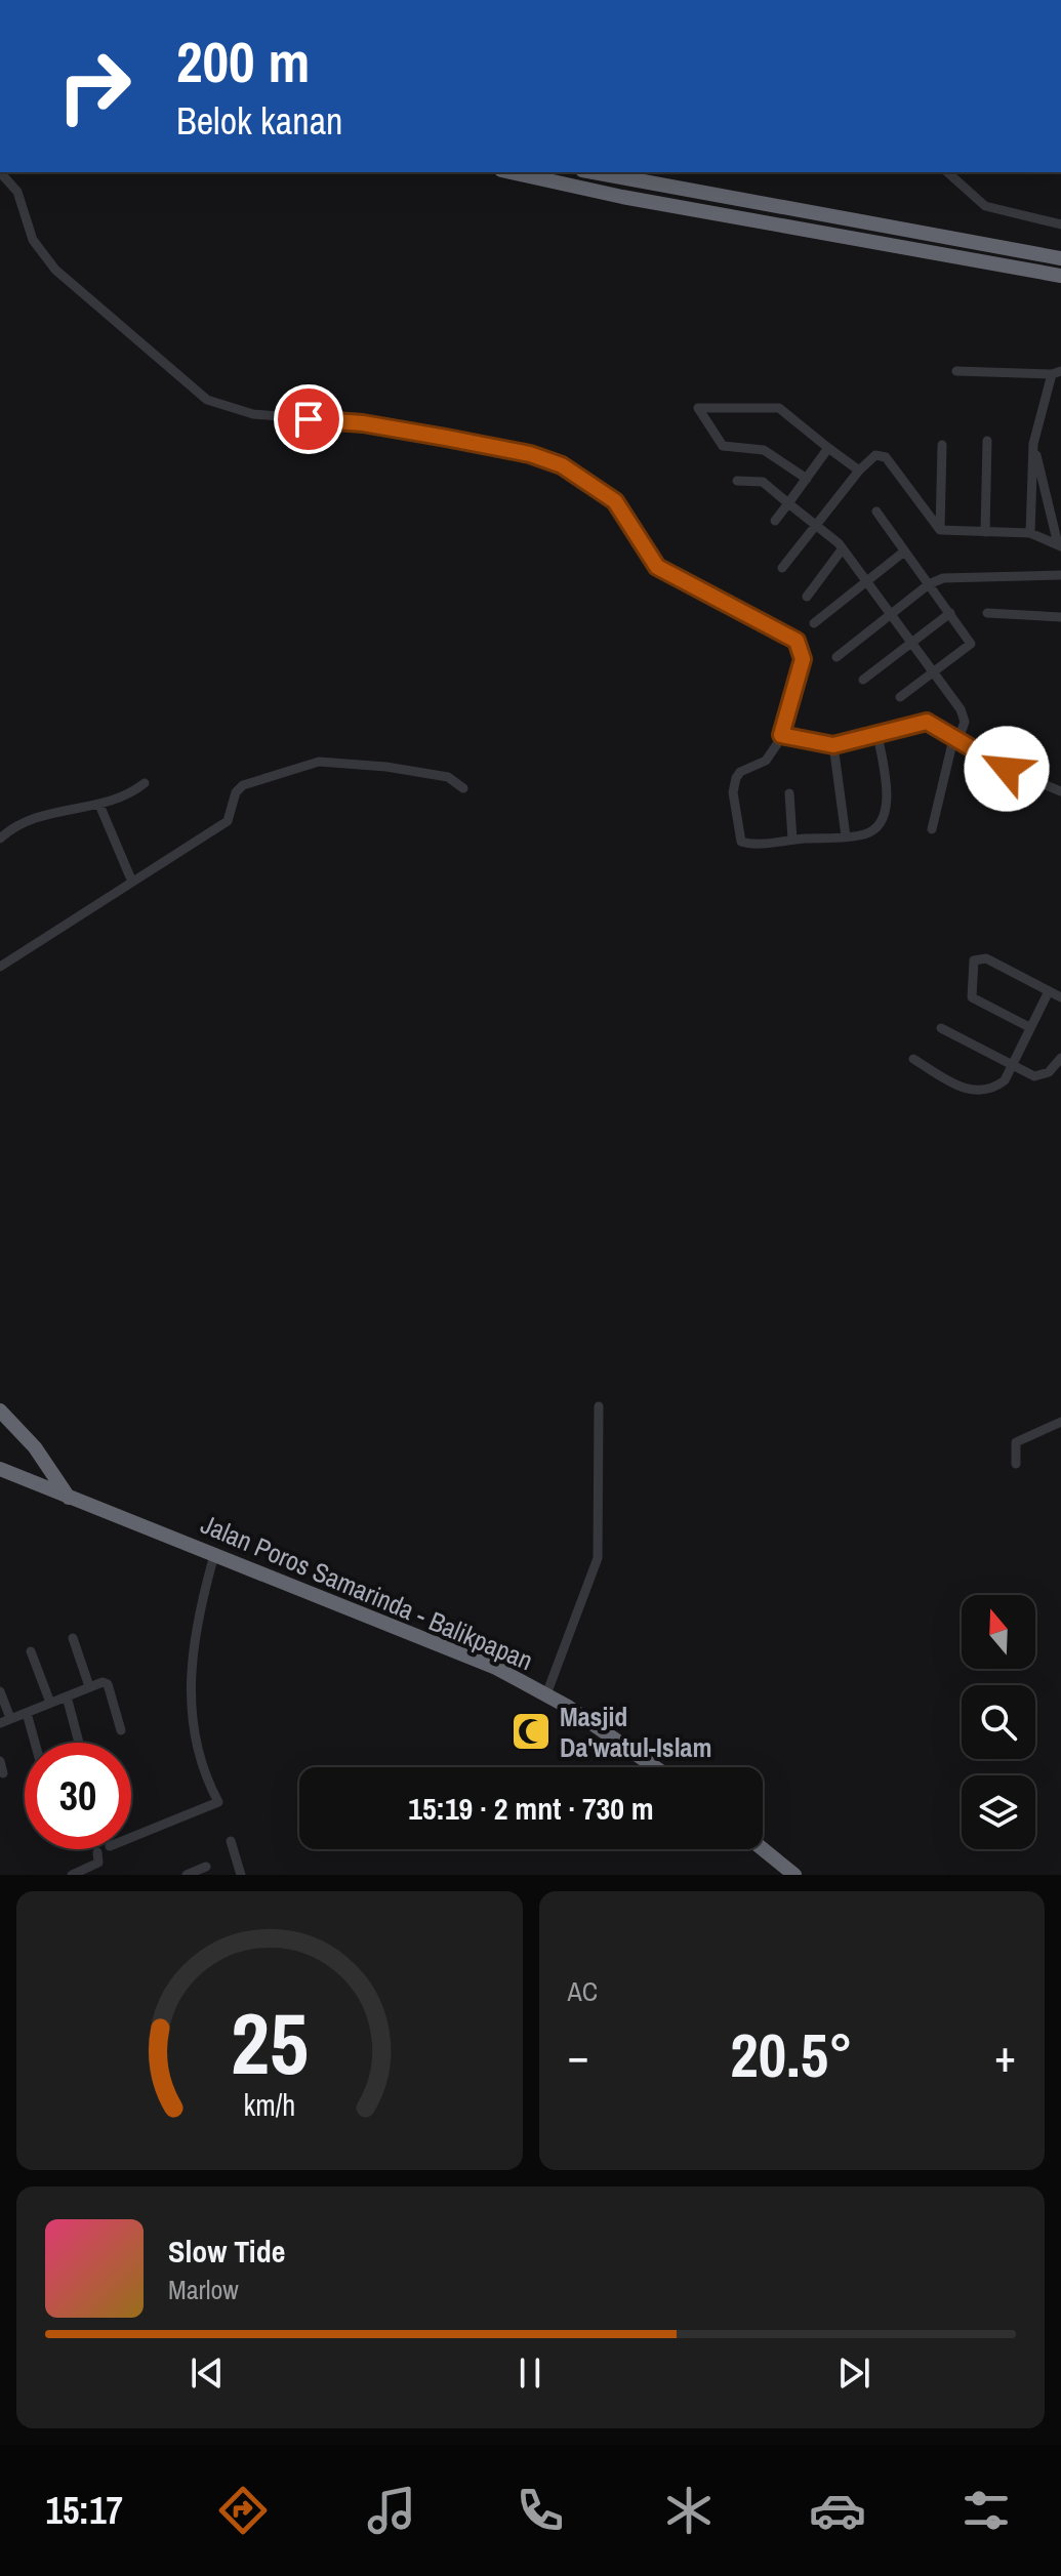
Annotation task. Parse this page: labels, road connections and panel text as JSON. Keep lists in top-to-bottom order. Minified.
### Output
{"streets":{"highway":["Jalan Poros Samarinda - Balikpapan"]},"places":{"mosque":["Masjid Da'watul-Islam"]},"north":"top","page":{"turn":["200 m","Belok kanan"],"limit":"30","trip":"15:19 · 2 mnt · 730 m","tile":"AC","heat":["−","20.5°","+"],"song":["Slow Tide","Marlow"],"tabs":"15:17","gauge":["25","km/h"]}}
